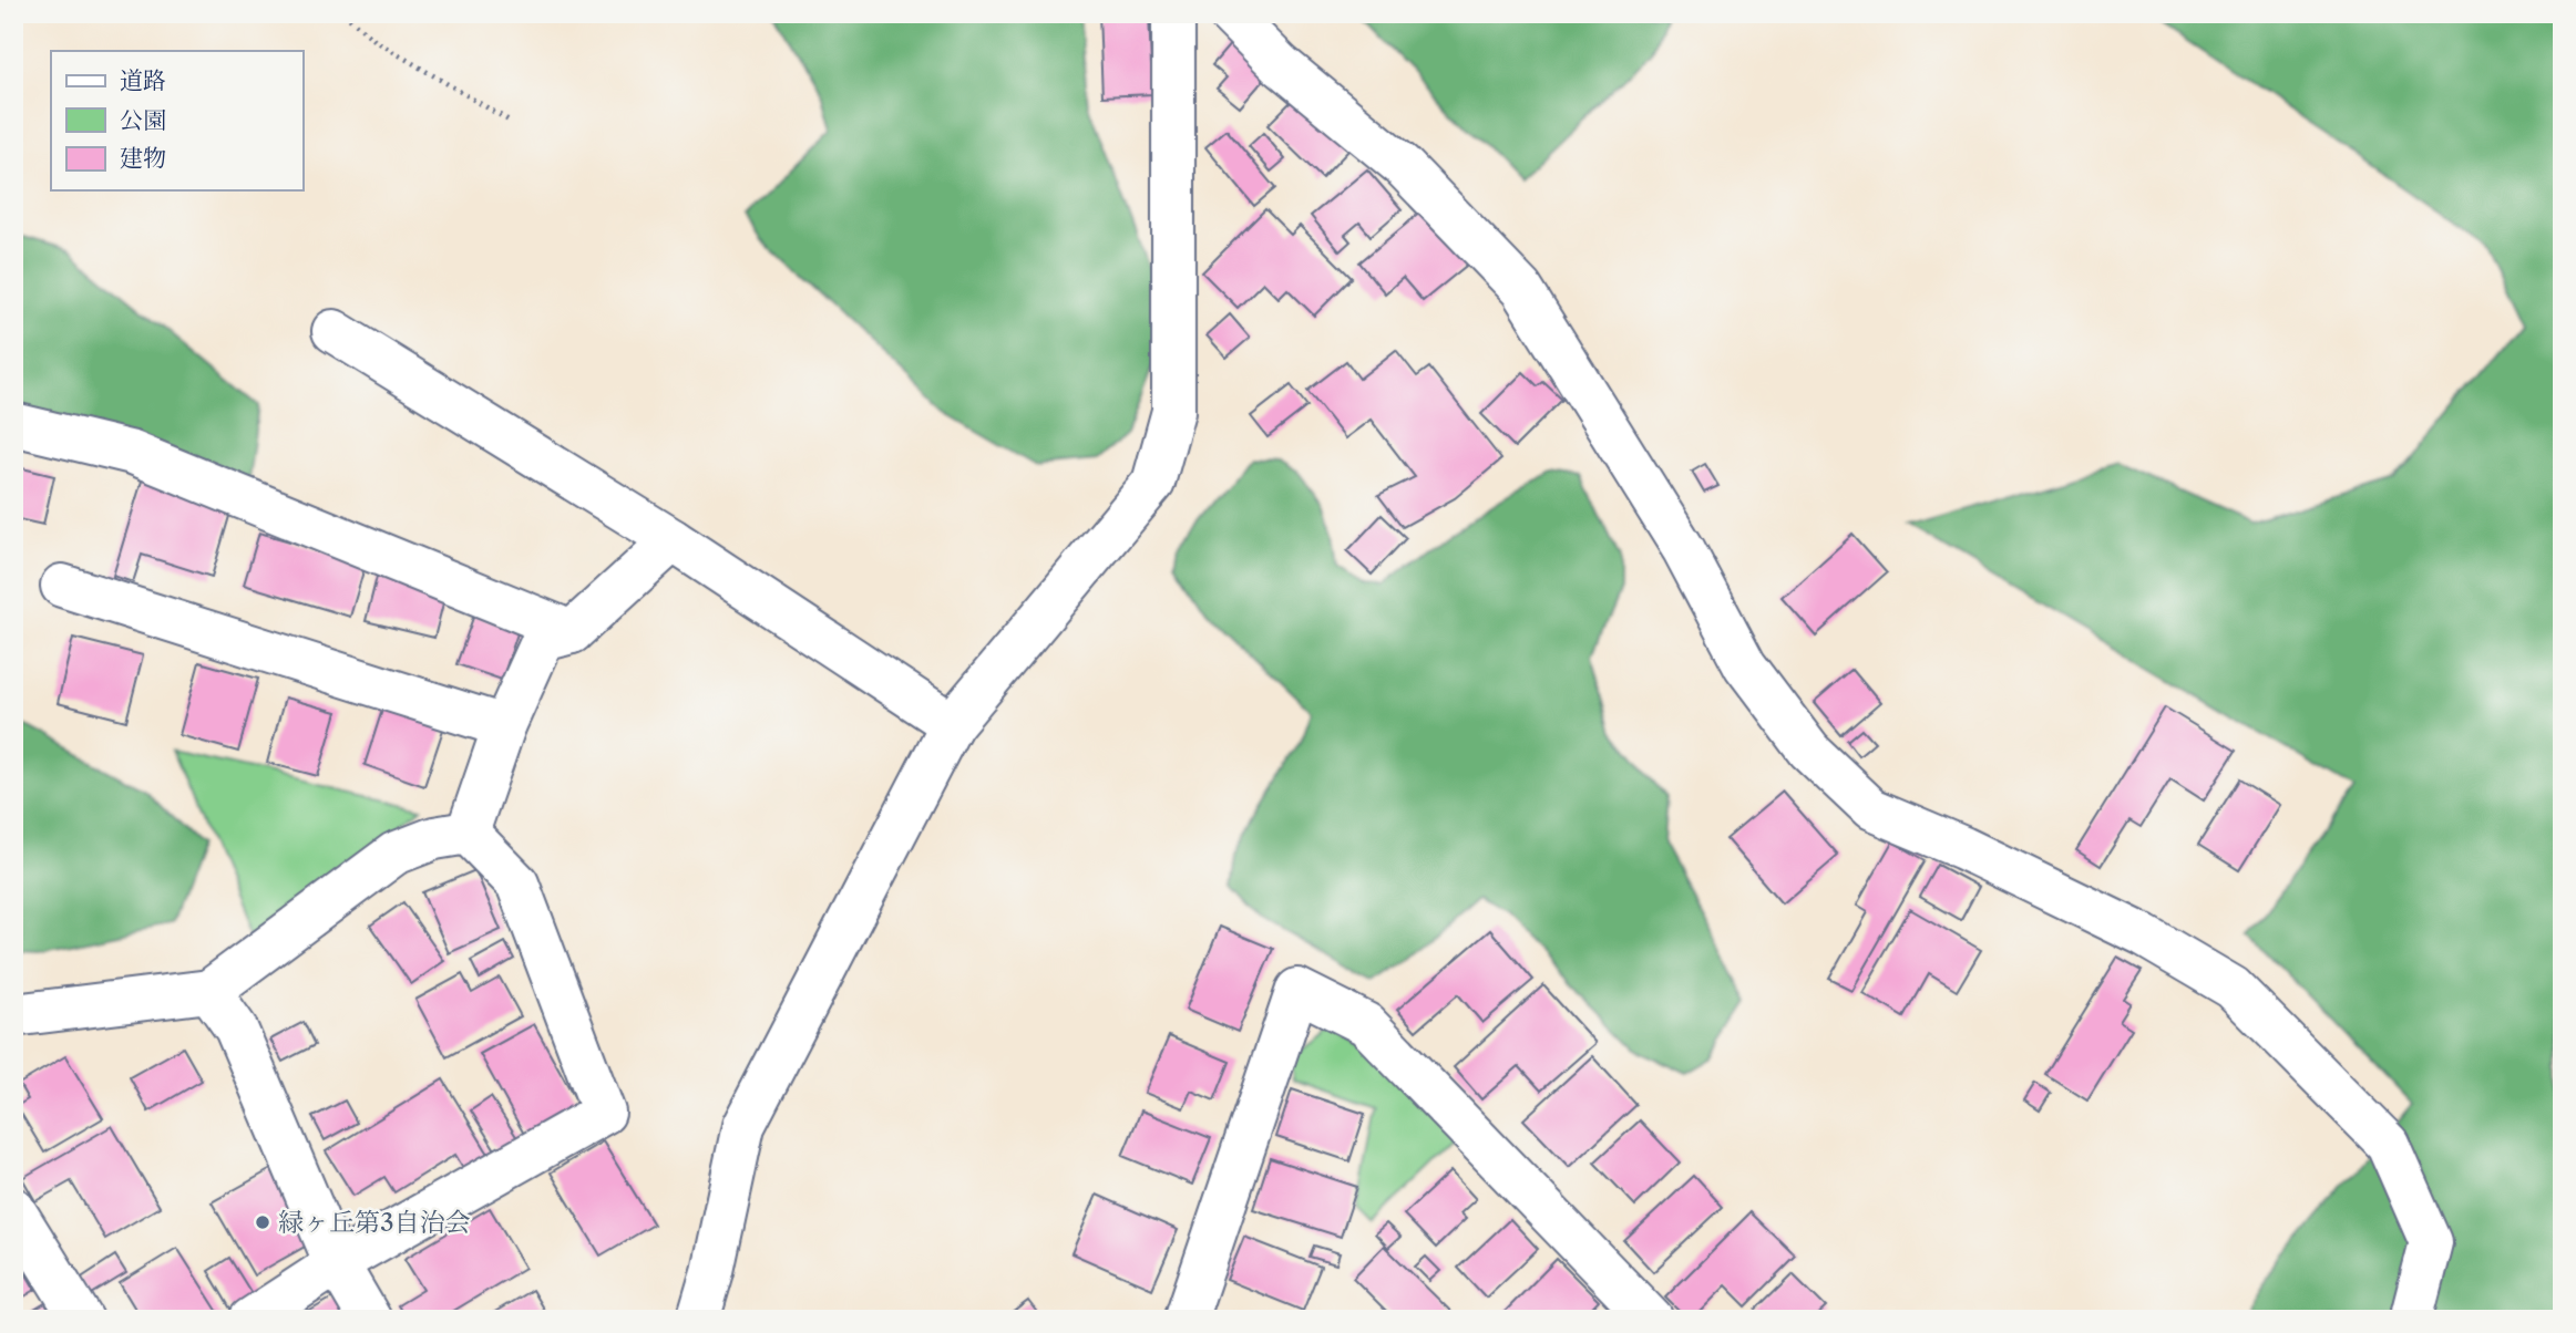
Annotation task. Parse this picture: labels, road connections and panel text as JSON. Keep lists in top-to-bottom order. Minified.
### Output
{"places":["緑ヶ丘第3自治会"],"legend":["道路","公園","建物"]}
